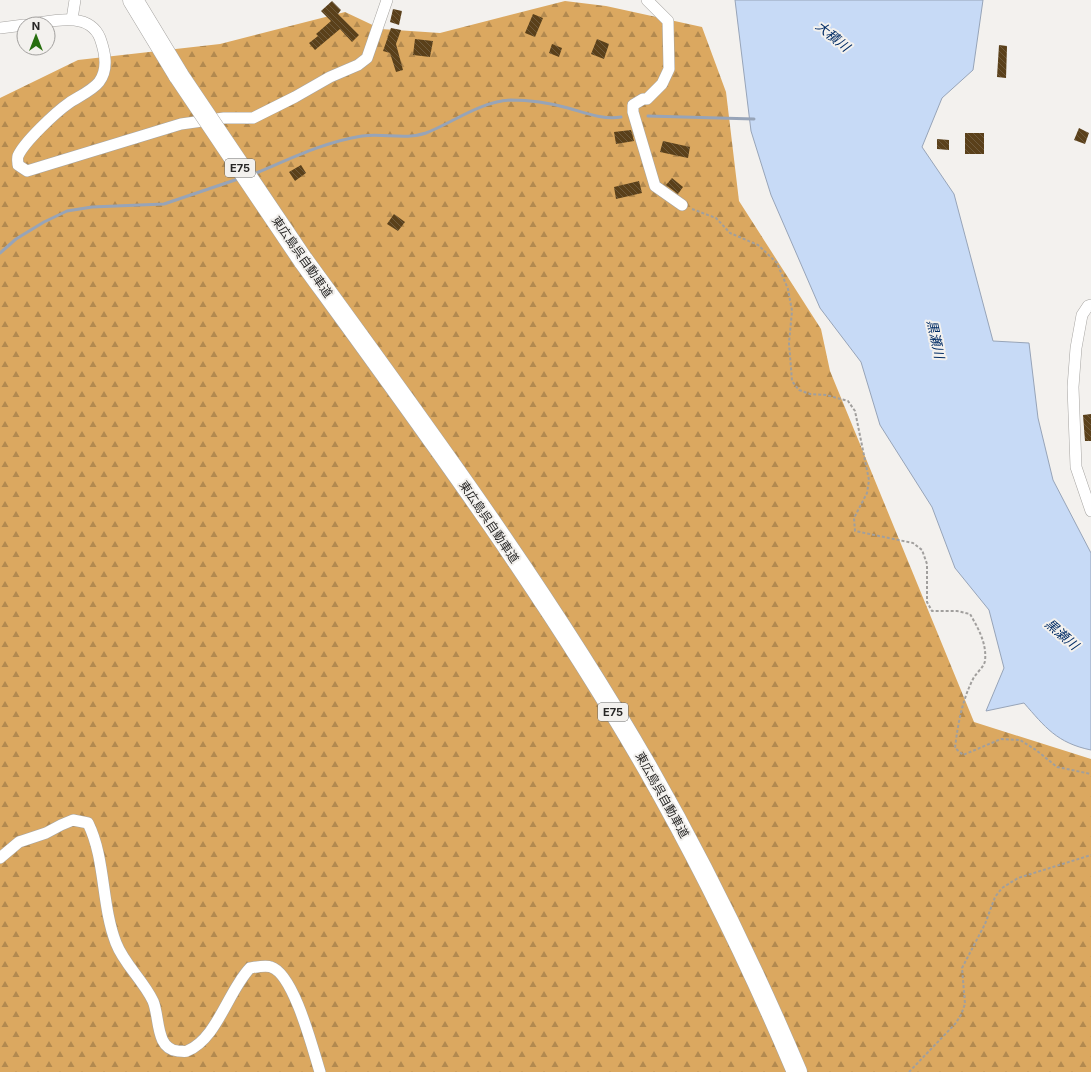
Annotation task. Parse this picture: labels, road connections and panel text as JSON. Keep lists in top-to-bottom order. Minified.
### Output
{"streets":{"highway":["E75","東広島呉自動車道"]},"water":["大積川","黒瀬川"],"north":"top"}
